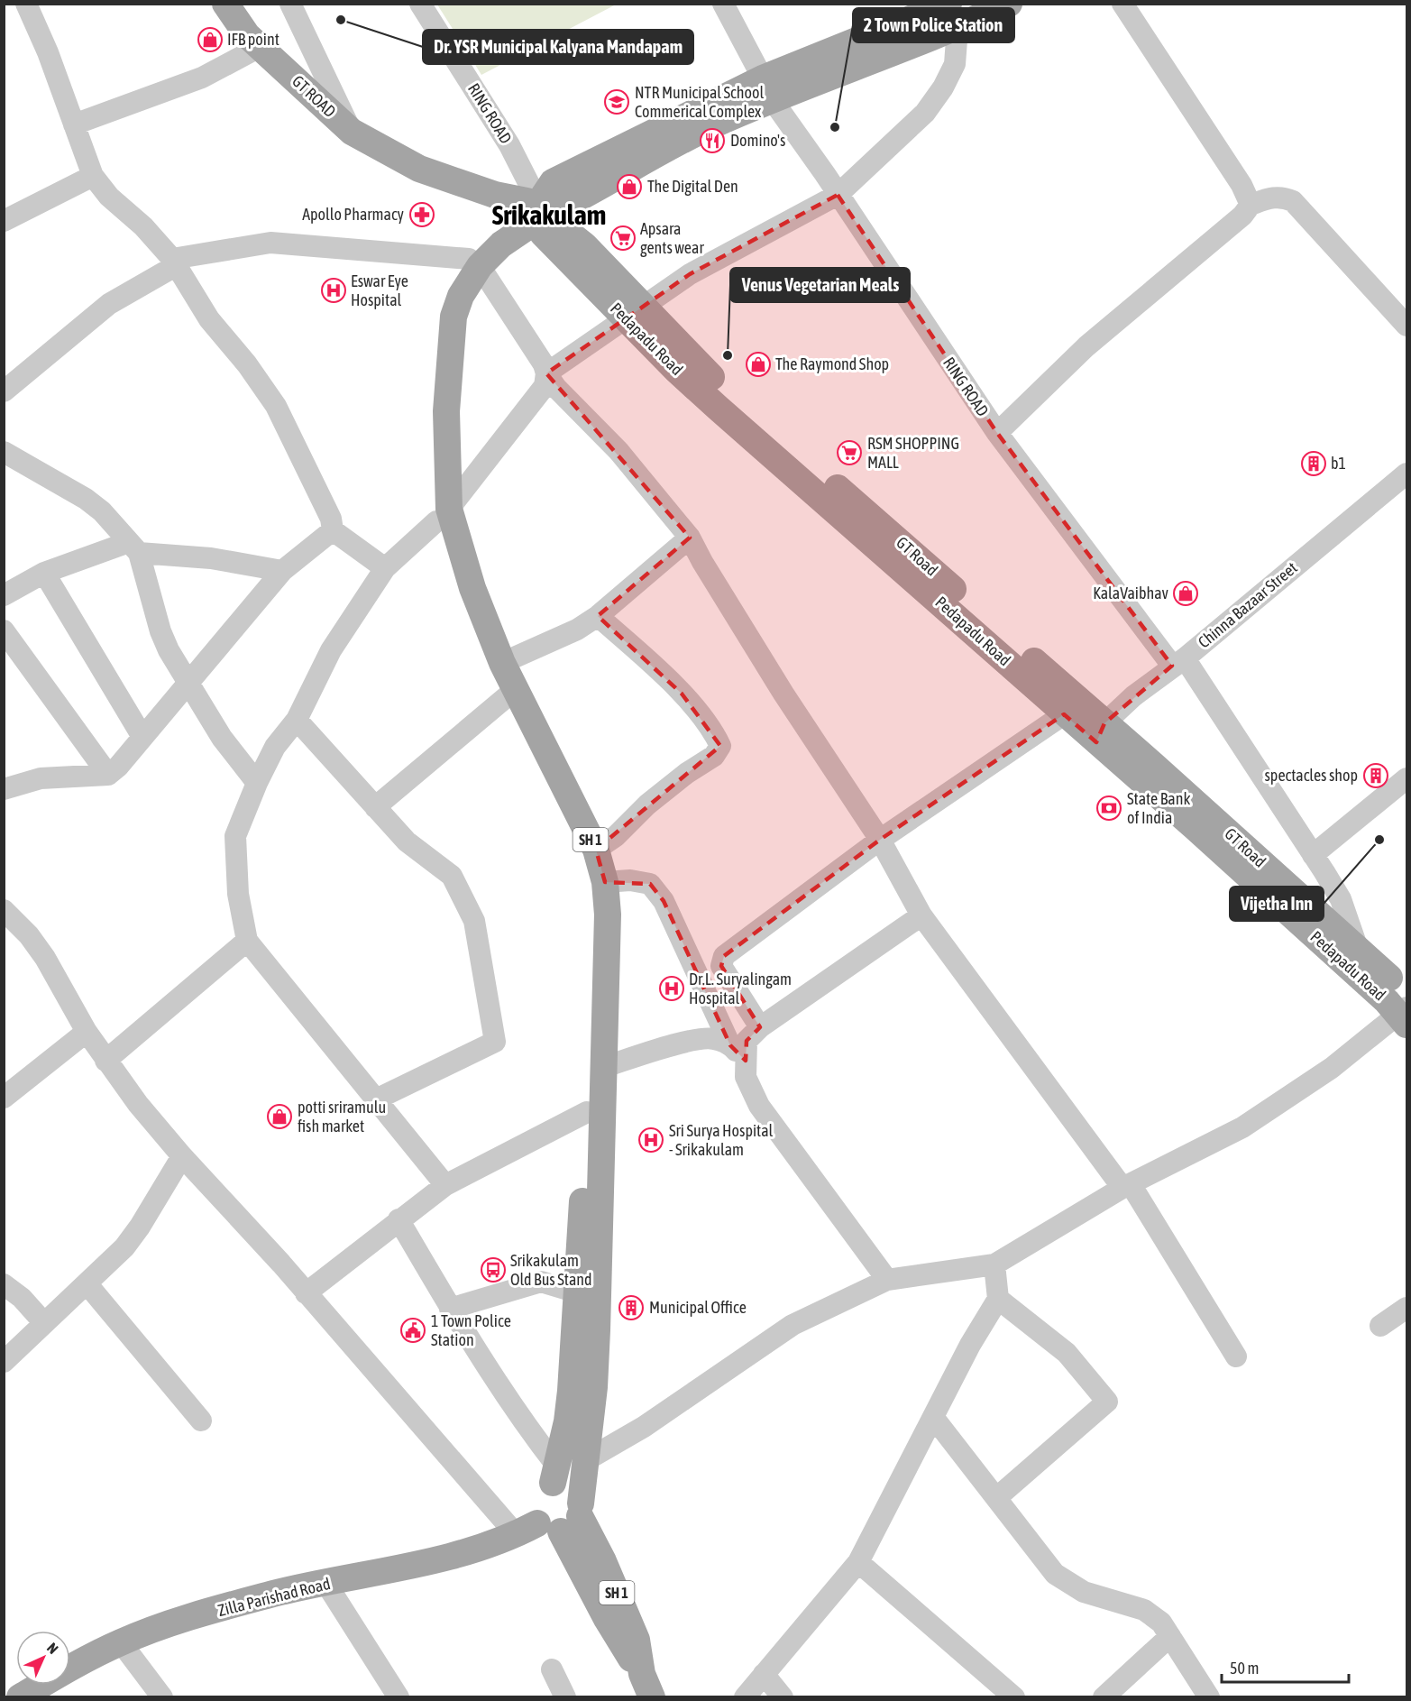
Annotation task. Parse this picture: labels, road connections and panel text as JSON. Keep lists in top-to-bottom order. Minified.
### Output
{"streets":{"main road":["GT ROAD","Pedapadu Road","GT Road","SH 1","Zilla Parishad Road"],"street":["RING ROAD","Chinna Bazaar Street"]},"crossings":[["GT ROAD","RING ROAD"],["GT ROAD","Pedapadu Road"],["GT ROAD","SH 1"],["RING ROAD","Pedapadu Road"],["RING ROAD","GT Road"],["RING ROAD","Chinna Bazaar Street"],["RING ROAD","SH 1"],["Pedapadu Road","GT Road"],["Pedapadu Road","Chinna Bazaar Street"],["Pedapadu Road","SH 1"],["GT Road","Chinna Bazaar Street"],["SH 1","Zilla Parishad Road"]],"districts":["Srikakulam"],"places":{"other":["Dr. YSR Municipal Kalyana Mandapam","2 Town Police Station","Venus Vegetarian Meals","Vijetha Inn"],"shop":["IFB point","The Digital Den","The Raymond Shop","KalaVaibhav","potti sriramulu fish market"],"school or university":["NTR Municipal School Commerical Complex"],"restaurant":["Domino's"],"pharmacy":["Apollo Pharmacy"],"supermarket":["Apsara gents wear","RSM SHOPPING MALL"],"hospital":["Eswar Eye Hospital","Dr.L. Suryalingam Hospital","Sri Surya Hospital - Srikakulam"],"building":["b1","spectacles shop","Municipal Office"],"bank":["State Bank of India"],"bus stop":["Srikakulam Old Bus Stand"],"public building":["1 Town Police Station"]},"scale_bar":"50 m","north":"top right"}
